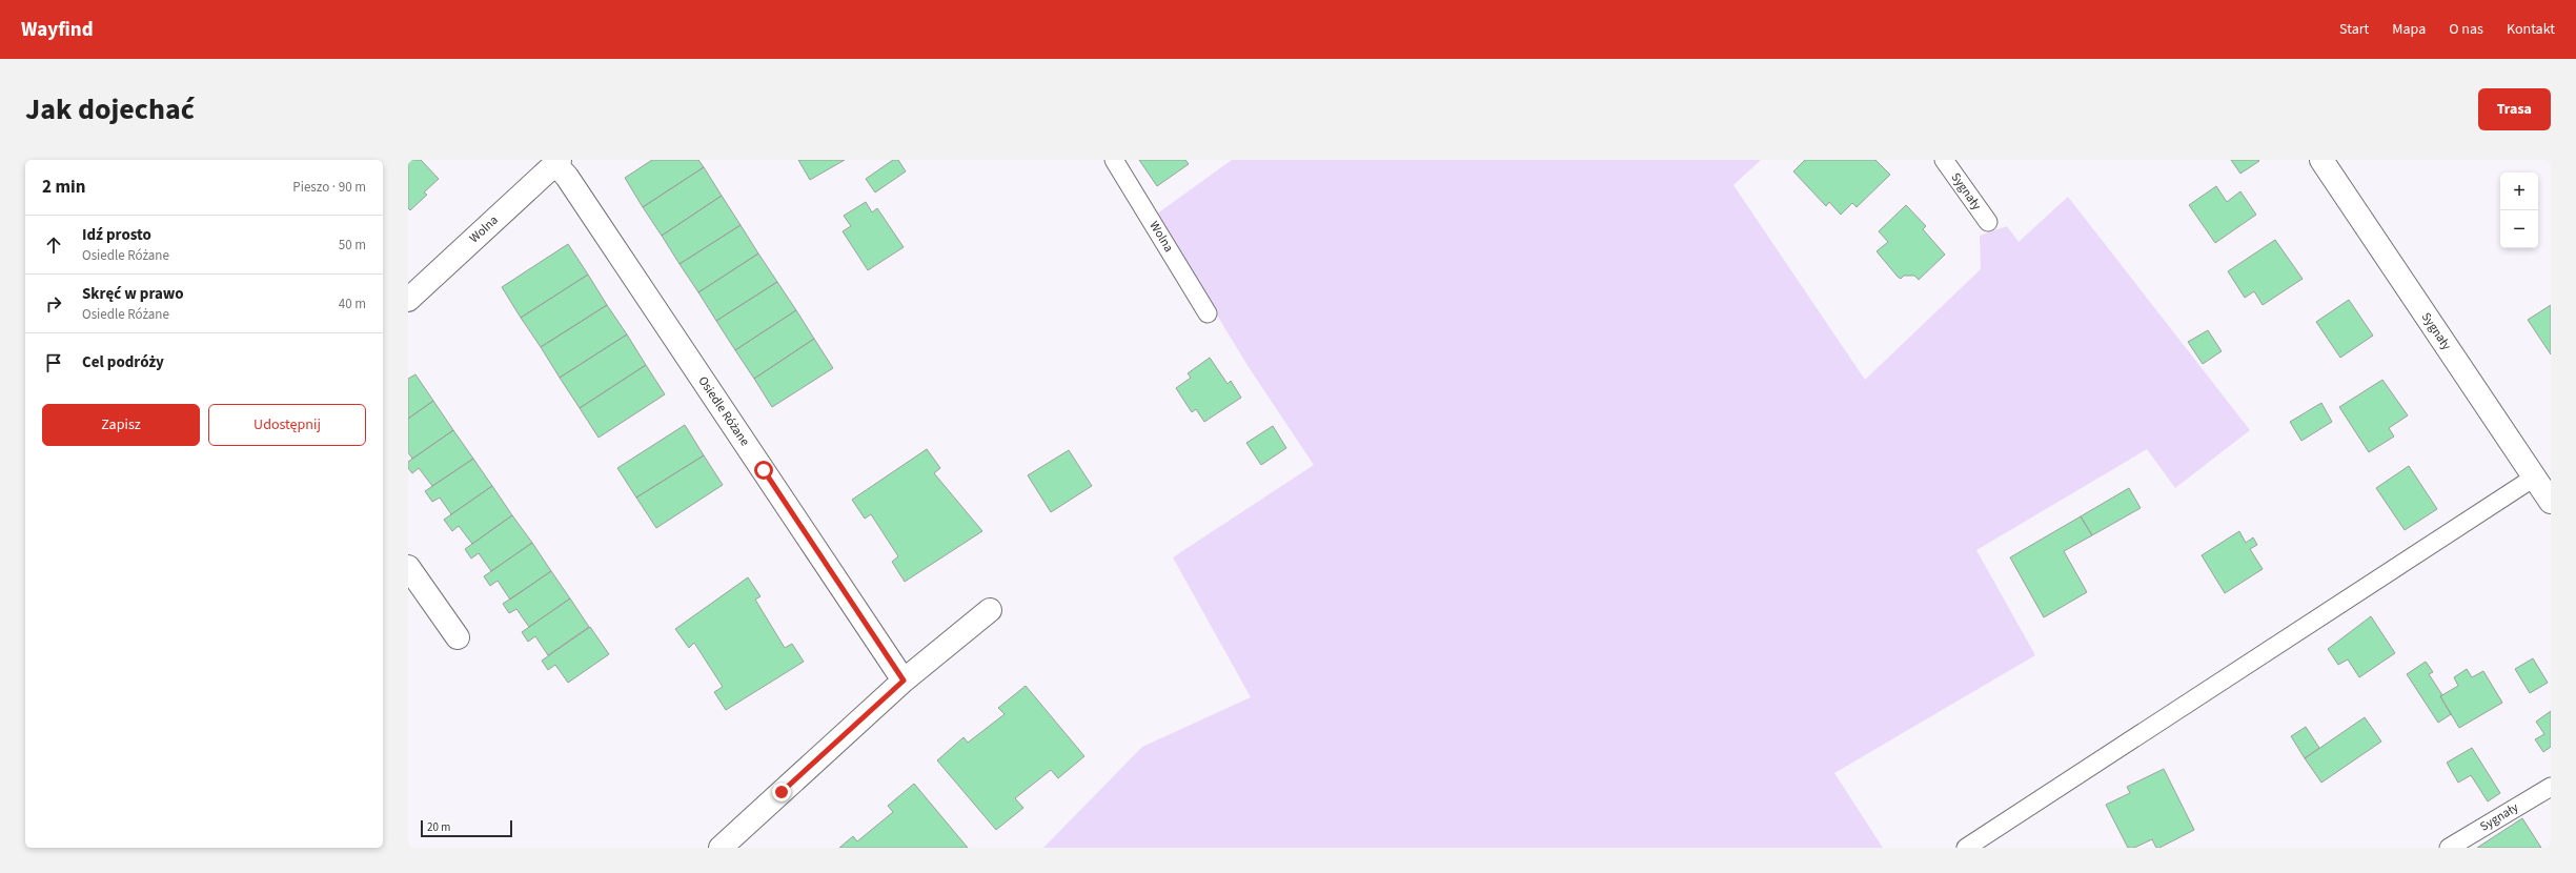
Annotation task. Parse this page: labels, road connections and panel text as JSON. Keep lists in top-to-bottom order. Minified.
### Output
{"streets":{"street":["Sygnały","Wolna","Osiedle Różane"]},"crossings":[["Wolna","Osiedle Różane"]],"scale_bar":"20 m","page":{"header":"Wayfind","nav":["Start","Mapa","O nas","Kontakt"],"title":"Jak dojechać","buttons":["Trasa",["Zapisz","Udostępnij"]],"heading":["2 min","Pieszo · 90 m"],"map_buttons":["+","−"],"list":[["Idź prosto","Osiedle Różane","50 m"],["Skręć w prawo","Osiedle Różane","40 m"],"Cel podróży"],"scale":"20 m"}}
